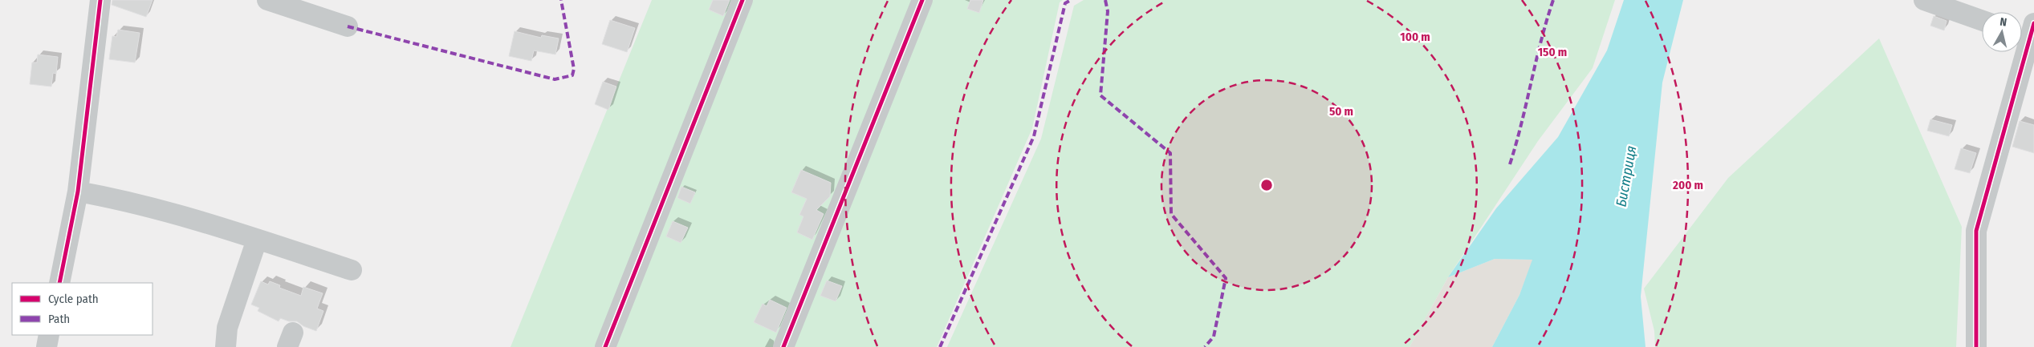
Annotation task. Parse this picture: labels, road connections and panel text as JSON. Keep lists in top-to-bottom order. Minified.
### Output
{"water":["Бистриця"],"legend":["Cycle path","Path"],"north":"top","rings":["100 m","150 m","50 m","200 m"]}
